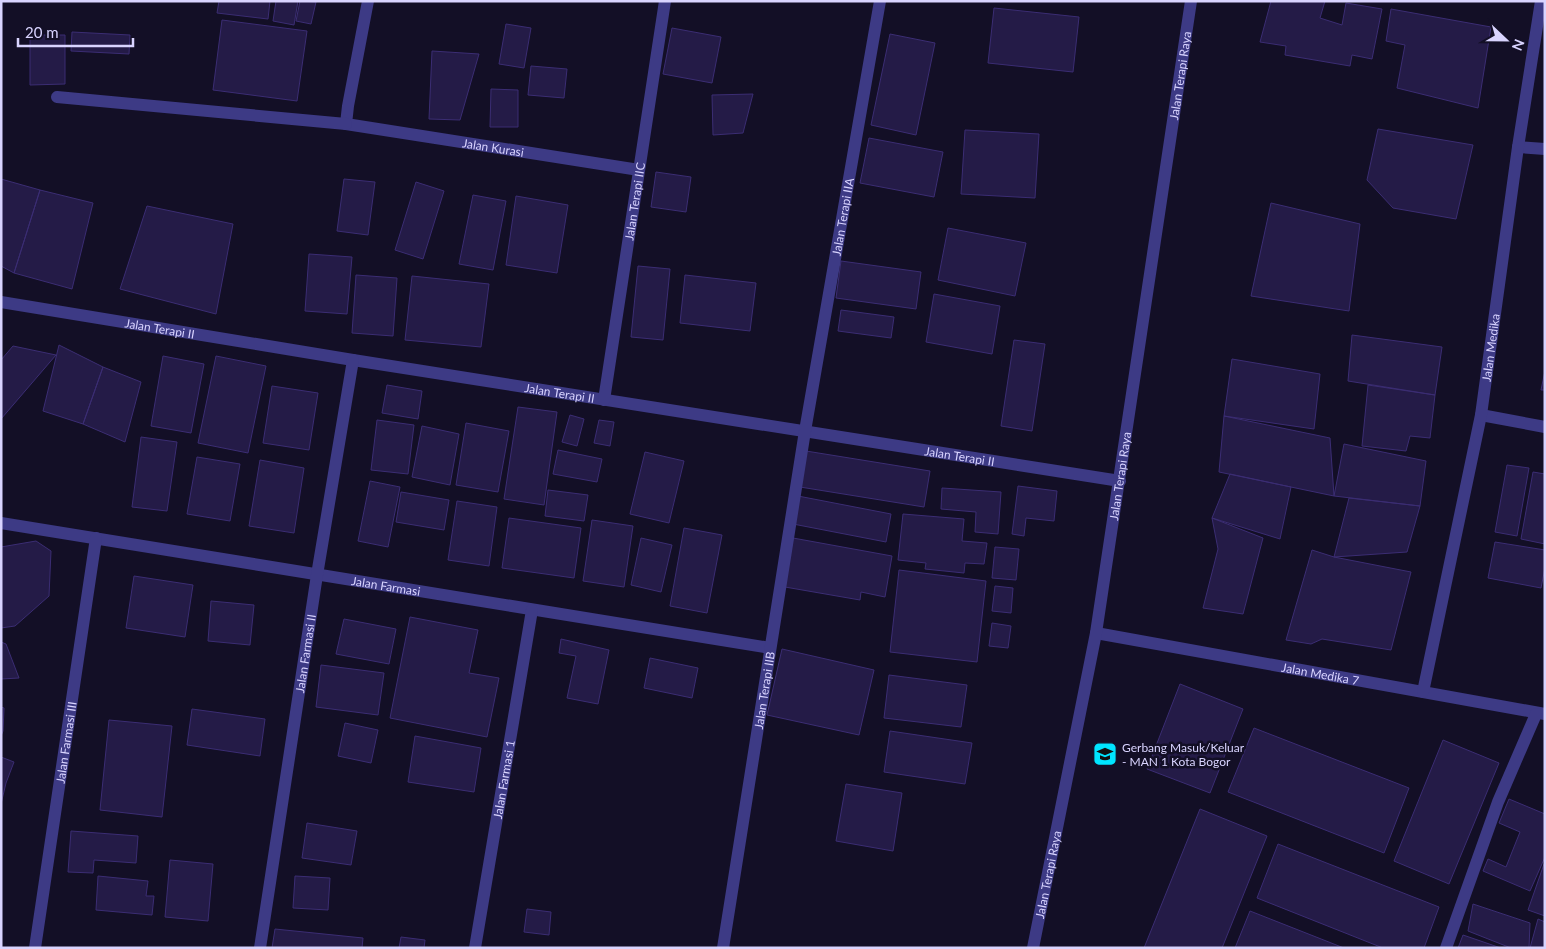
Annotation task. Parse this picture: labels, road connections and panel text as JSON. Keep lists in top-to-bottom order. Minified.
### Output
{"streets":{"street":["Jalan Terapi Raya","Jalan Kurasi","Jalan Terapi IIC","Jalan Terapi IIA","Jalan Terapi II","Jalan Medika","Jalan Farmasi","Jalan Farmasi II","Jalan Medika 7","Jalan Terapi IIB","Jalan Farmasi III","Jalan Farmasi 1"]},"crossings":[["Jalan Terapi Raya","Jalan Terapi II"],["Jalan Terapi Raya","Jalan Medika 7"],["Jalan Kurasi","Jalan Terapi IIC"],["Jalan Terapi IIC","Jalan Terapi II"],["Jalan Terapi IIA","Jalan Terapi II"],["Jalan Terapi IIA","Jalan Terapi IIB"],["Jalan Terapi II","Jalan Farmasi II"],["Jalan Terapi II","Jalan Terapi IIB"],["Jalan Medika","Jalan Medika 7"],["Jalan Farmasi","Jalan Farmasi II"],["Jalan Farmasi","Jalan Terapi IIB"],["Jalan Farmasi","Jalan Farmasi III"],["Jalan Farmasi","Jalan Farmasi 1"]],"places":{"school or university":["Gerbang Masuk/Keluar - MAN 1 Kota Bogor"]},"scale_bar":"20 m","north":"right"}
